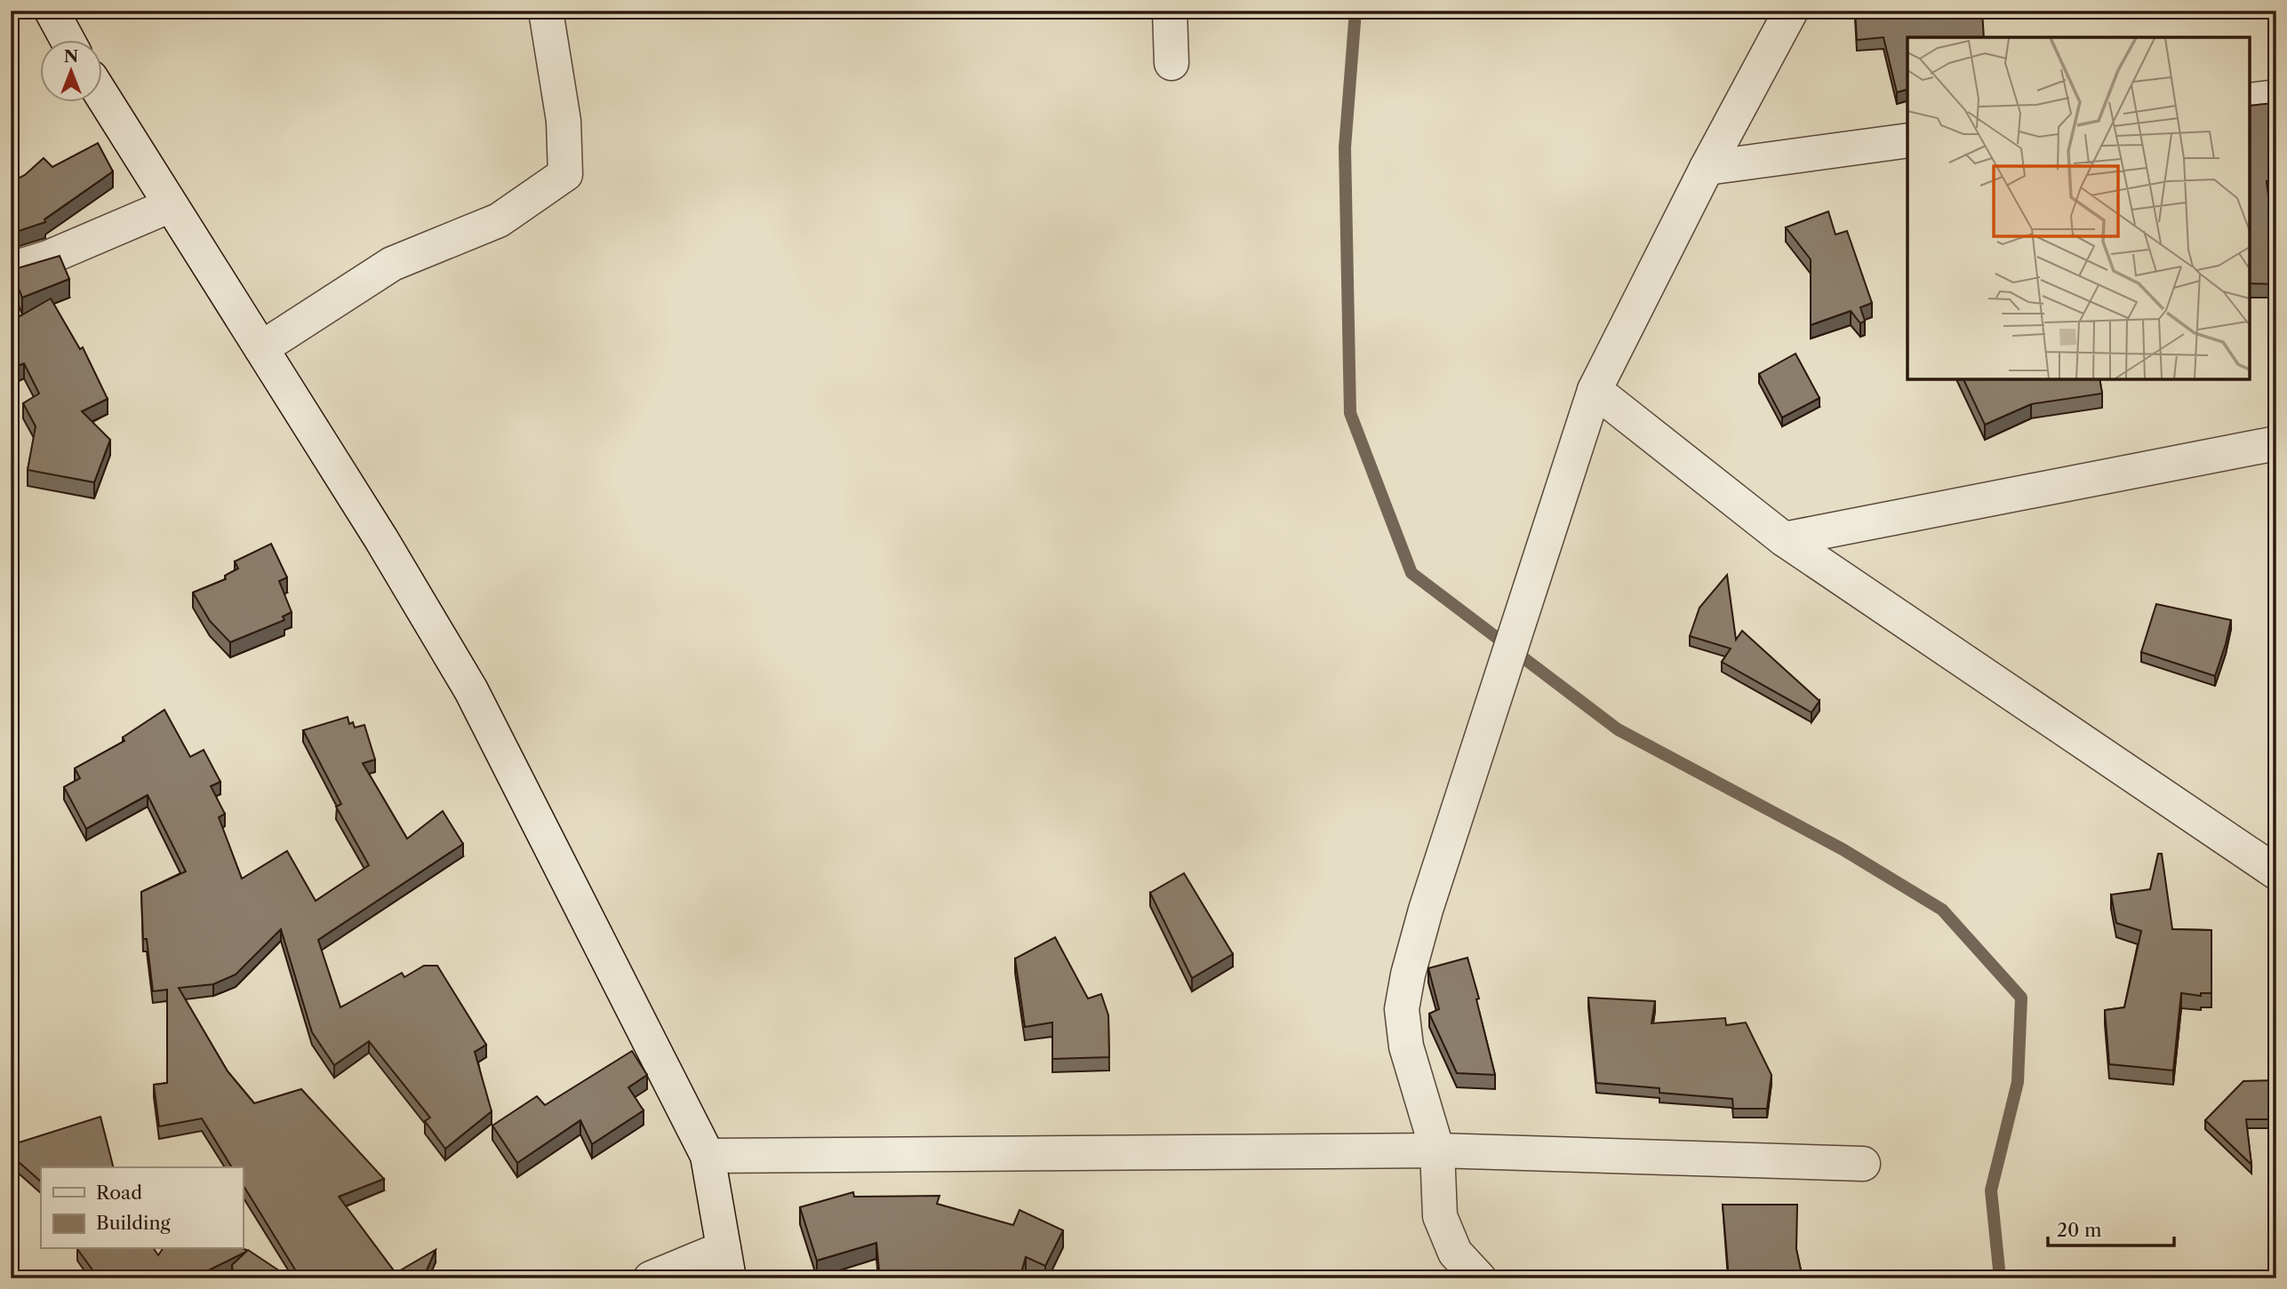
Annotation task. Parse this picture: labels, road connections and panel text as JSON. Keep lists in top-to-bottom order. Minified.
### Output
{"legend":["Road","Building"],"scale_bar":"20 m","north":"top"}
